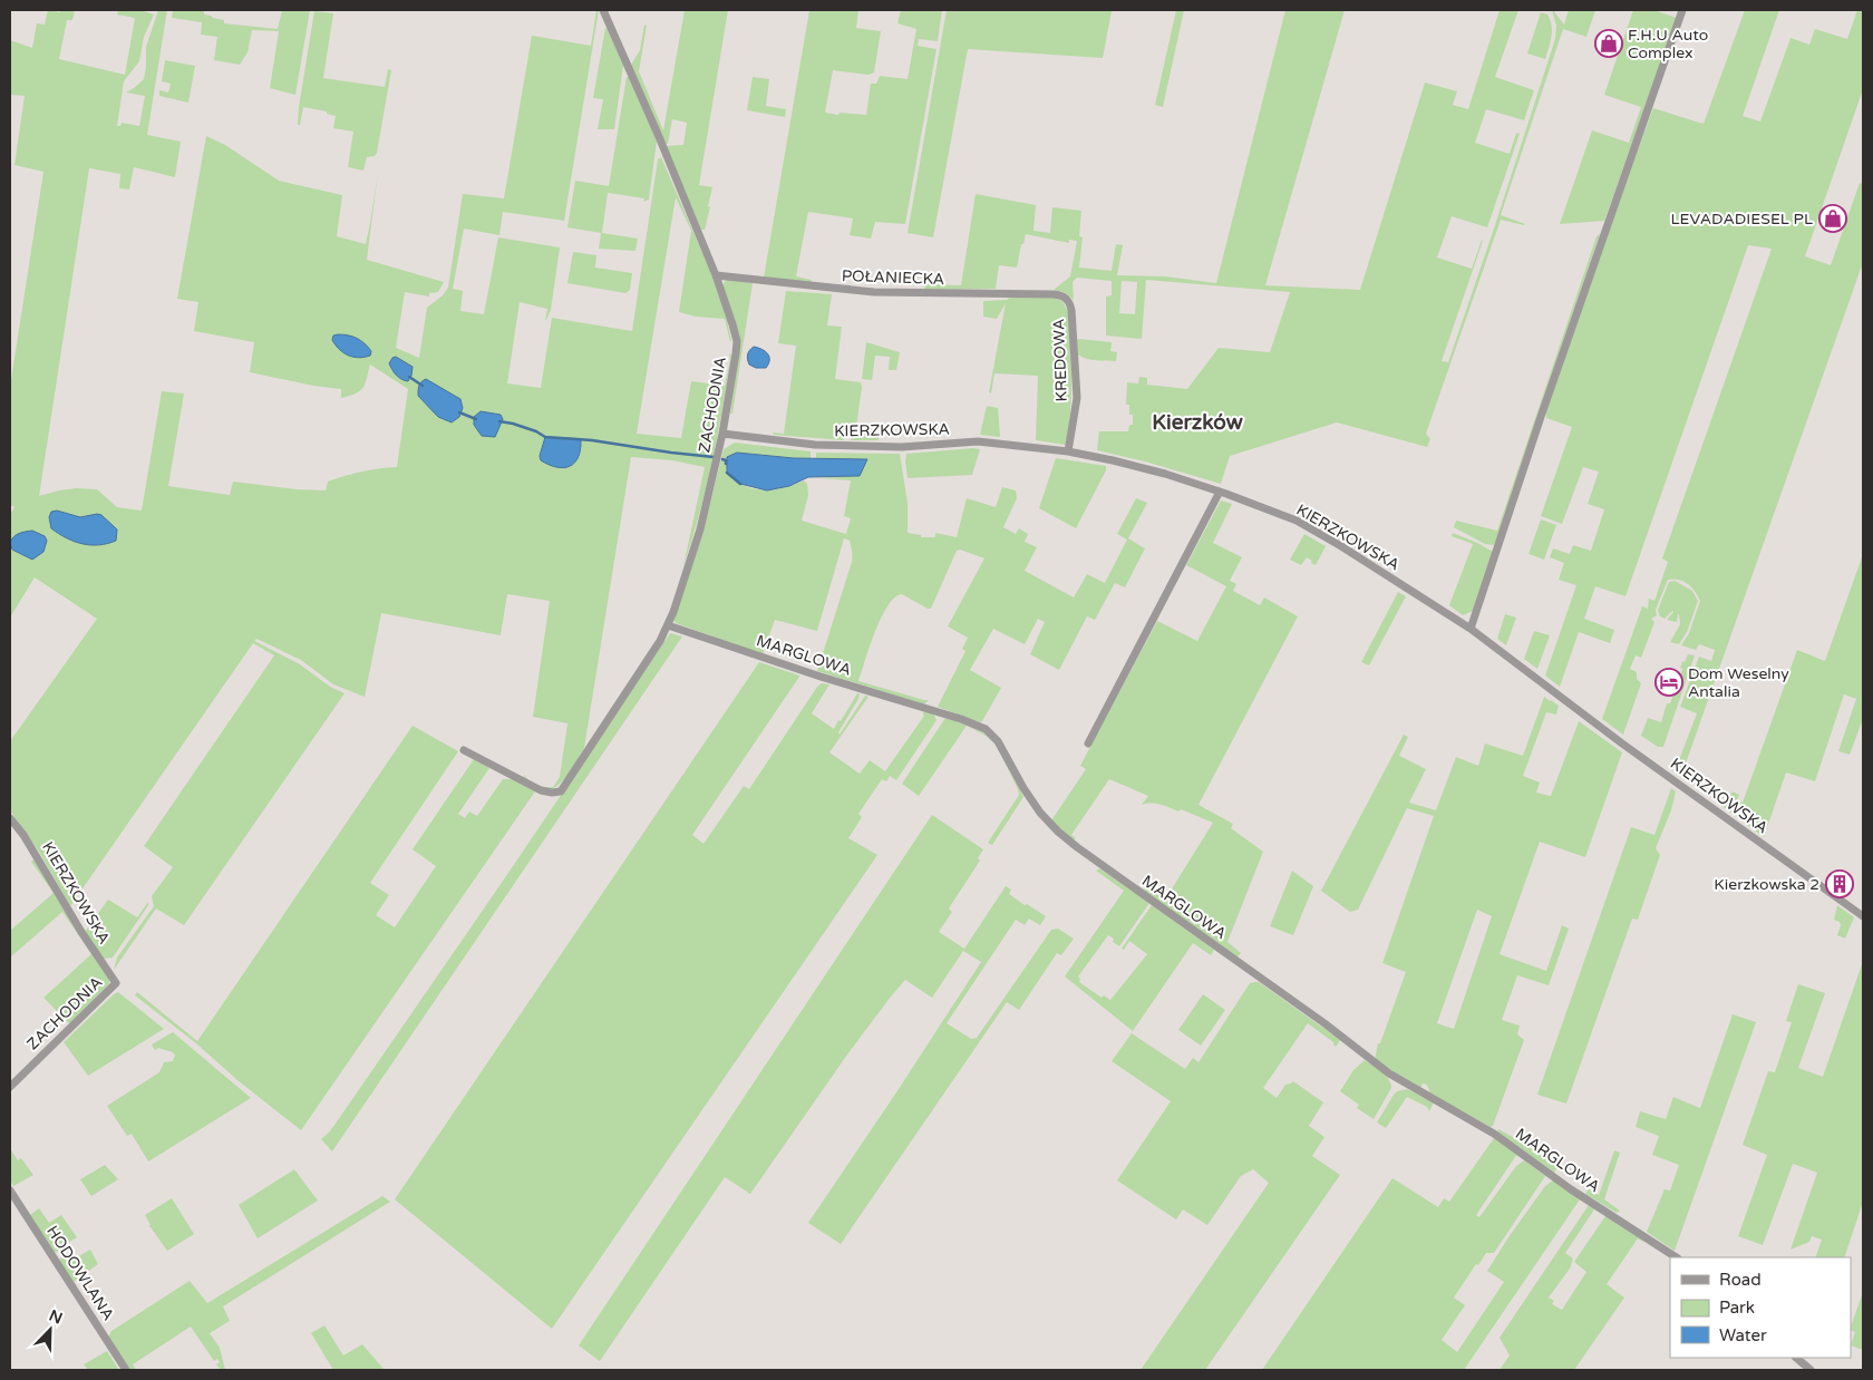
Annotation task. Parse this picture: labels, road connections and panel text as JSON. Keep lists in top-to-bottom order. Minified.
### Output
{"streets":{"street":["POŁANIECKA","KREDOWA","ZACHODNIA","KIERZKOWSKA","MARGLOWA","HODOWLANA"]},"crossings":[["POŁANIECKA","KREDOWA"],["POŁANIECKA","ZACHODNIA"],["KREDOWA","KIERZKOWSKA"],["ZACHODNIA","KIERZKOWSKA"],["ZACHODNIA","MARGLOWA"]],"districts":["Kierzków"],"places":{"shop":["F.H.U Auto Complex","LEVADADIESEL PL"],"hotel":["Dom Weselny Antalia"],"building":["Kierzkowska 2"]},"legend":["Road","Park","Water"],"north":"top right"}
